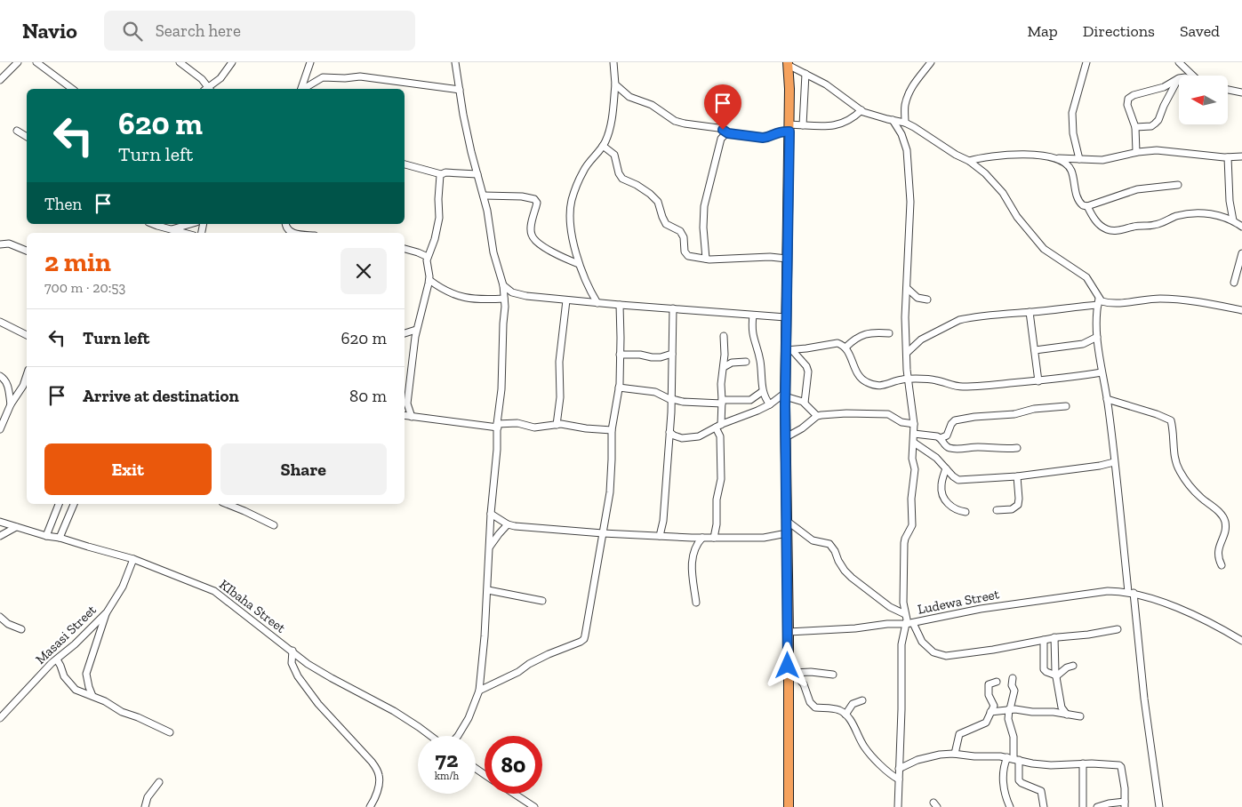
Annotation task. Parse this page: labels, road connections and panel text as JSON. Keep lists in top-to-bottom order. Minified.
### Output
{"streets":{"street":["Ludewa Street","KIbaha Street","Masasi Street"]},"crossings":[["KIbaha Street","Masasi Street"]],"north":"left","page":{"header":"Navio","search":"Search here","nav":["Map","Directions","Saved"],"turn":["620 m","Turn left"],"then":"Then","heading":["2 min","700 m · 20:53"],"list":[{"name":"Turn left","value":"620 m"},{"name":"Arrive at destination","value":"80 m"}],"buttons":["Exit","Share"],"speed":"72 km/h","limit":"80"}}
